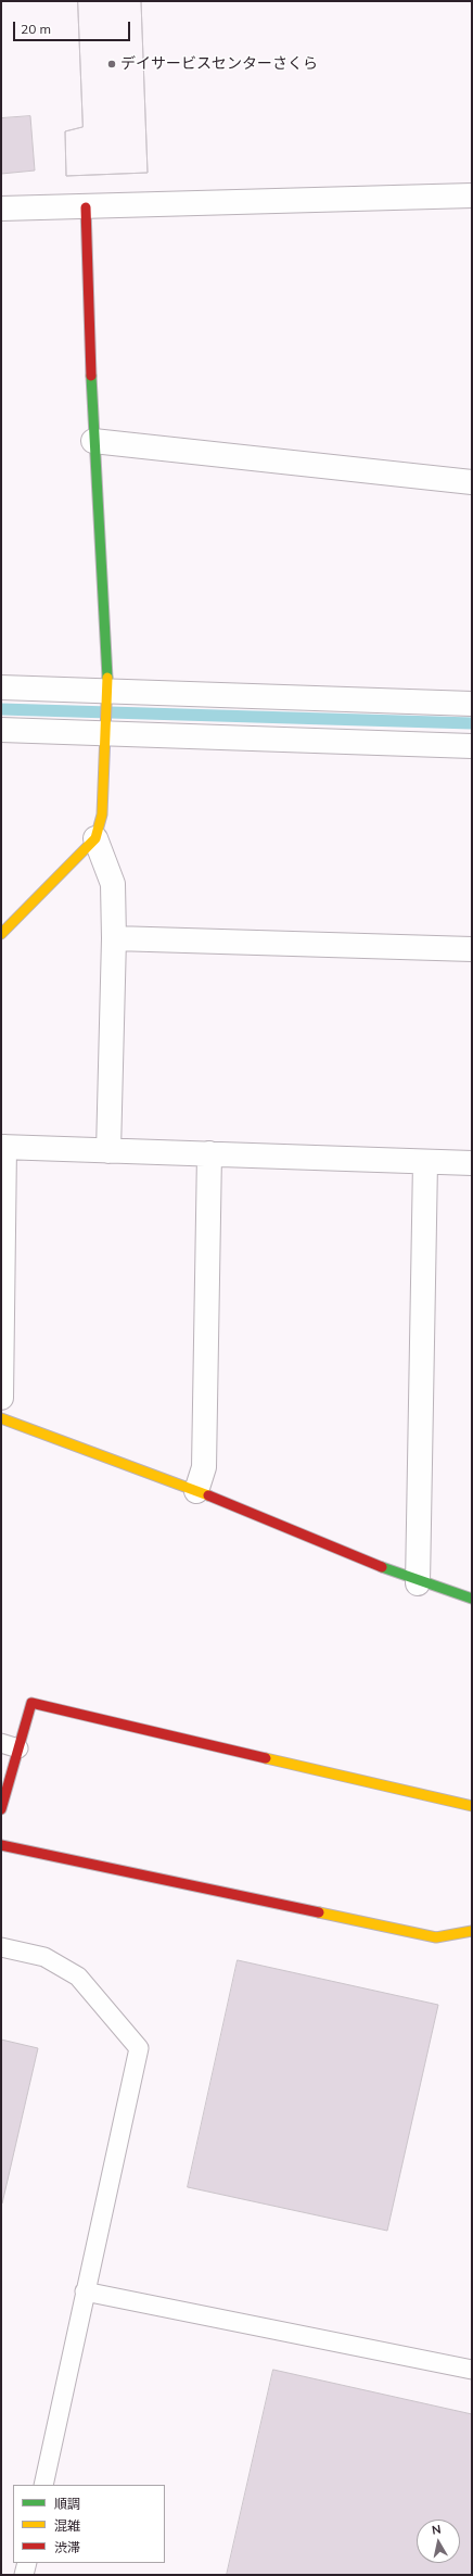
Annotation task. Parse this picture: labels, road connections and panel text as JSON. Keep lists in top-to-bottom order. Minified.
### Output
{"places":["デイサービスセンターさくら"],"legend":["順調","混雑","渋滞"],"scale_bar":"20 m","north":"top"}
